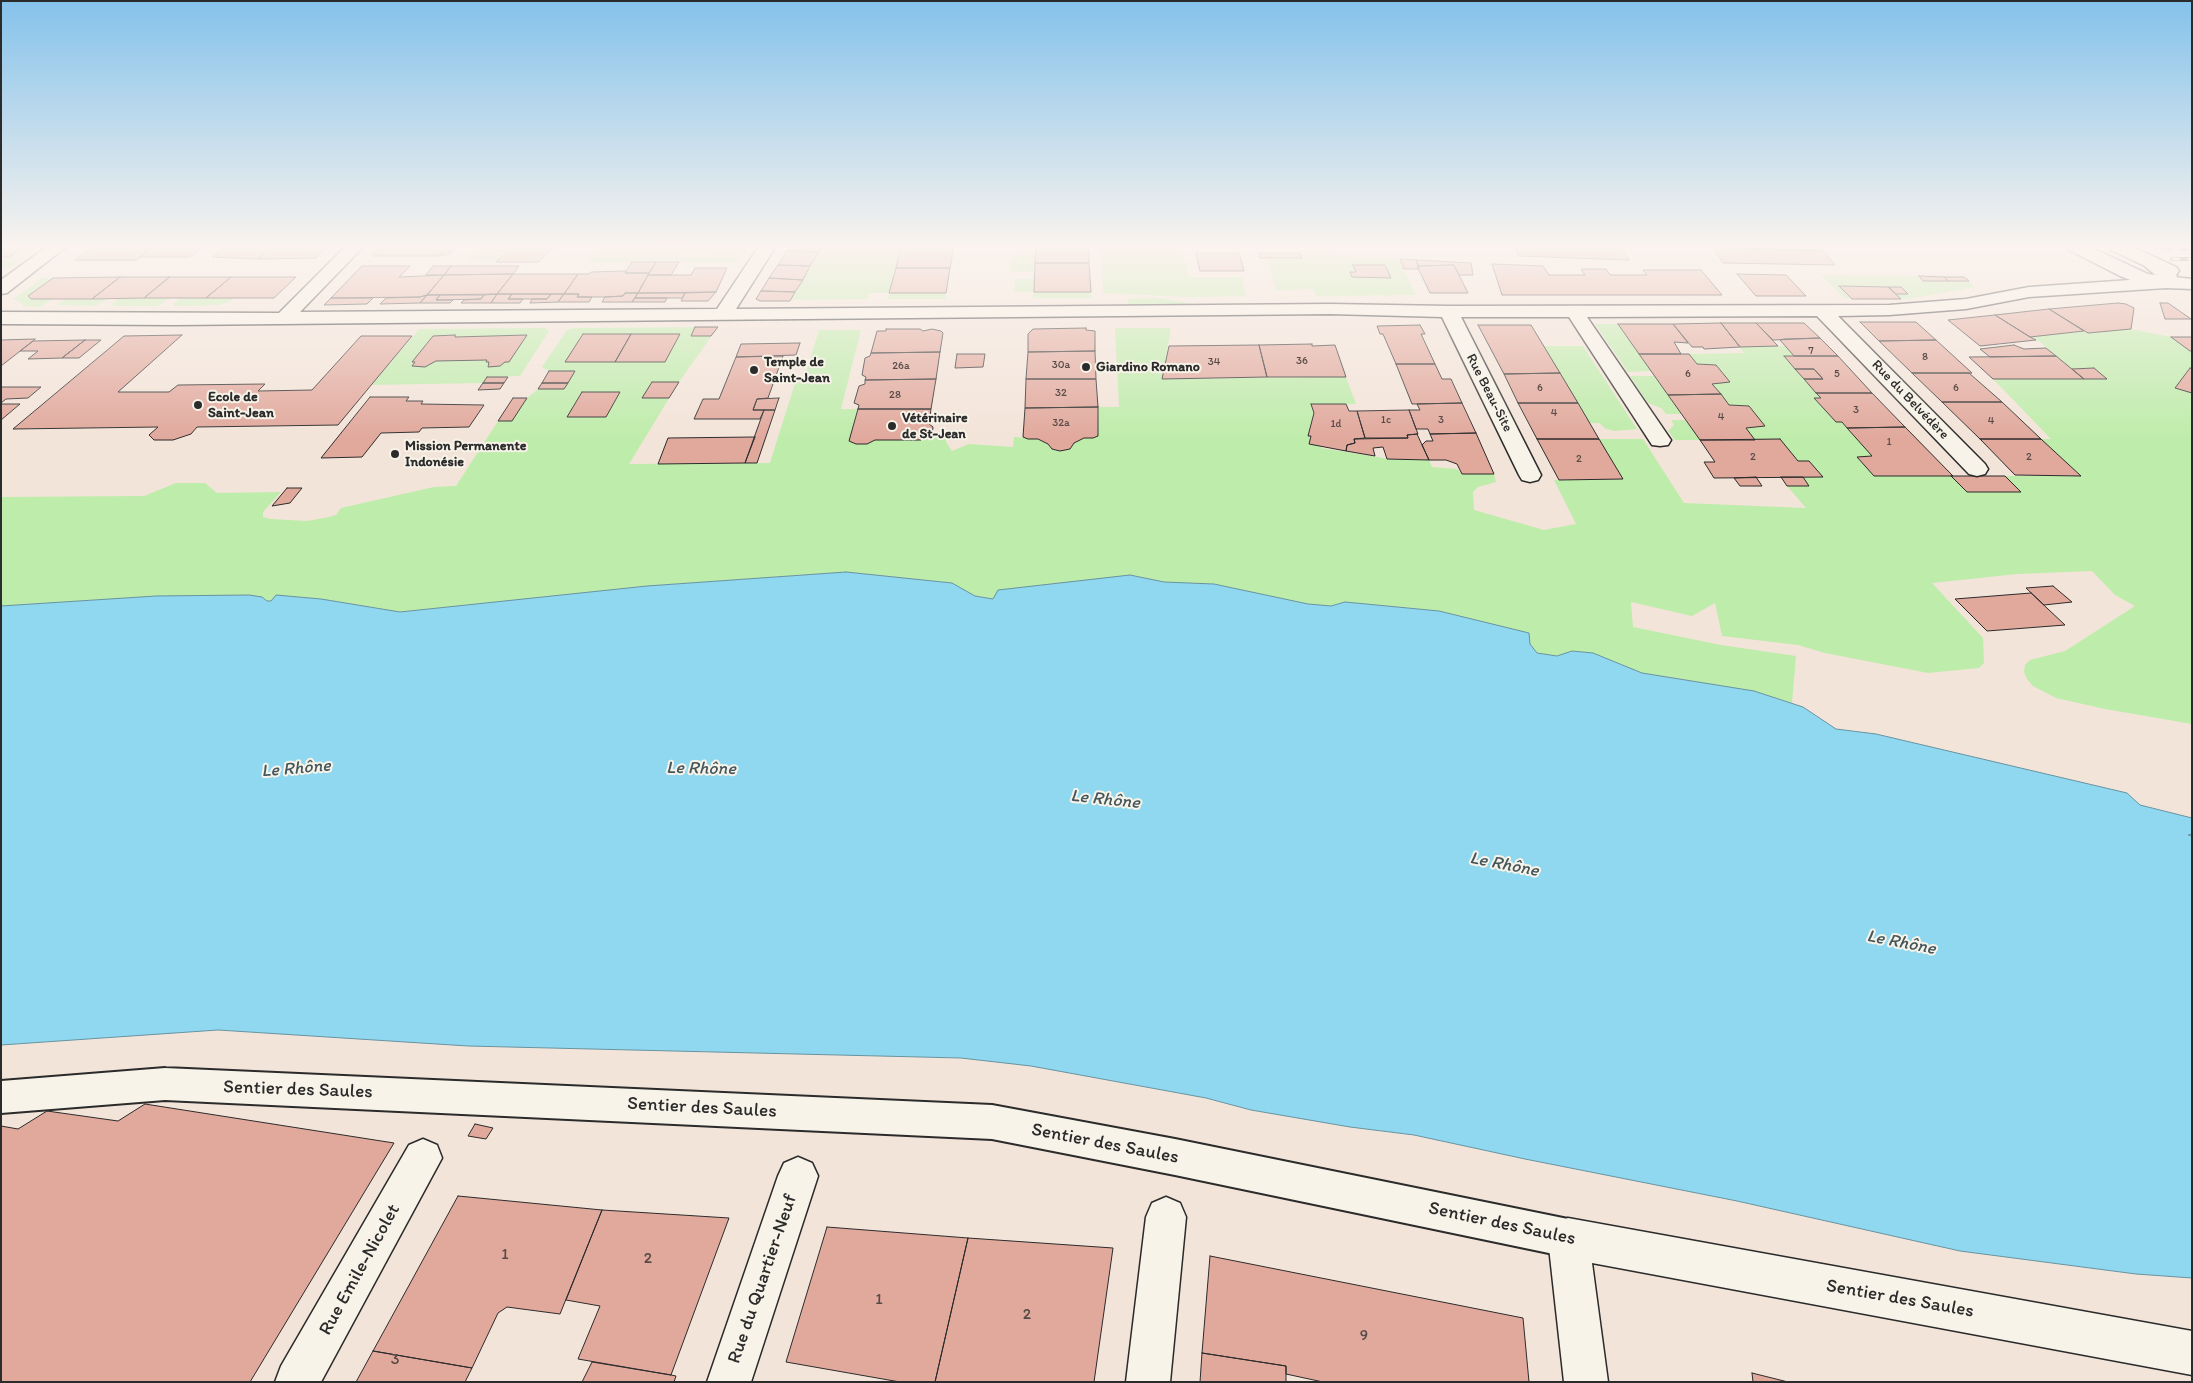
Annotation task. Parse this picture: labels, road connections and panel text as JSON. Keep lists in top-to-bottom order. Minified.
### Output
{"streets":{"street":["Rue Beau-Site","Rue du Belvédère","Sentier des Saules","Rue Emile-Nicolet","Rue du Quartier-Neuf"]},"water":["Le Rhône"],"places":["Giardino Romano","Temple de Saint-Jean","Ecole de Saint-Jean","Vétérinaire de St-Jean","Mission Permanente Indonésie"],"house_numbers":["7","8","36","34","30a","26a","6","5","6","6","32","28","3","4","4","1c","3","4","32a","1d","1","2","2","2","1","2","1","2","9","3"]}
